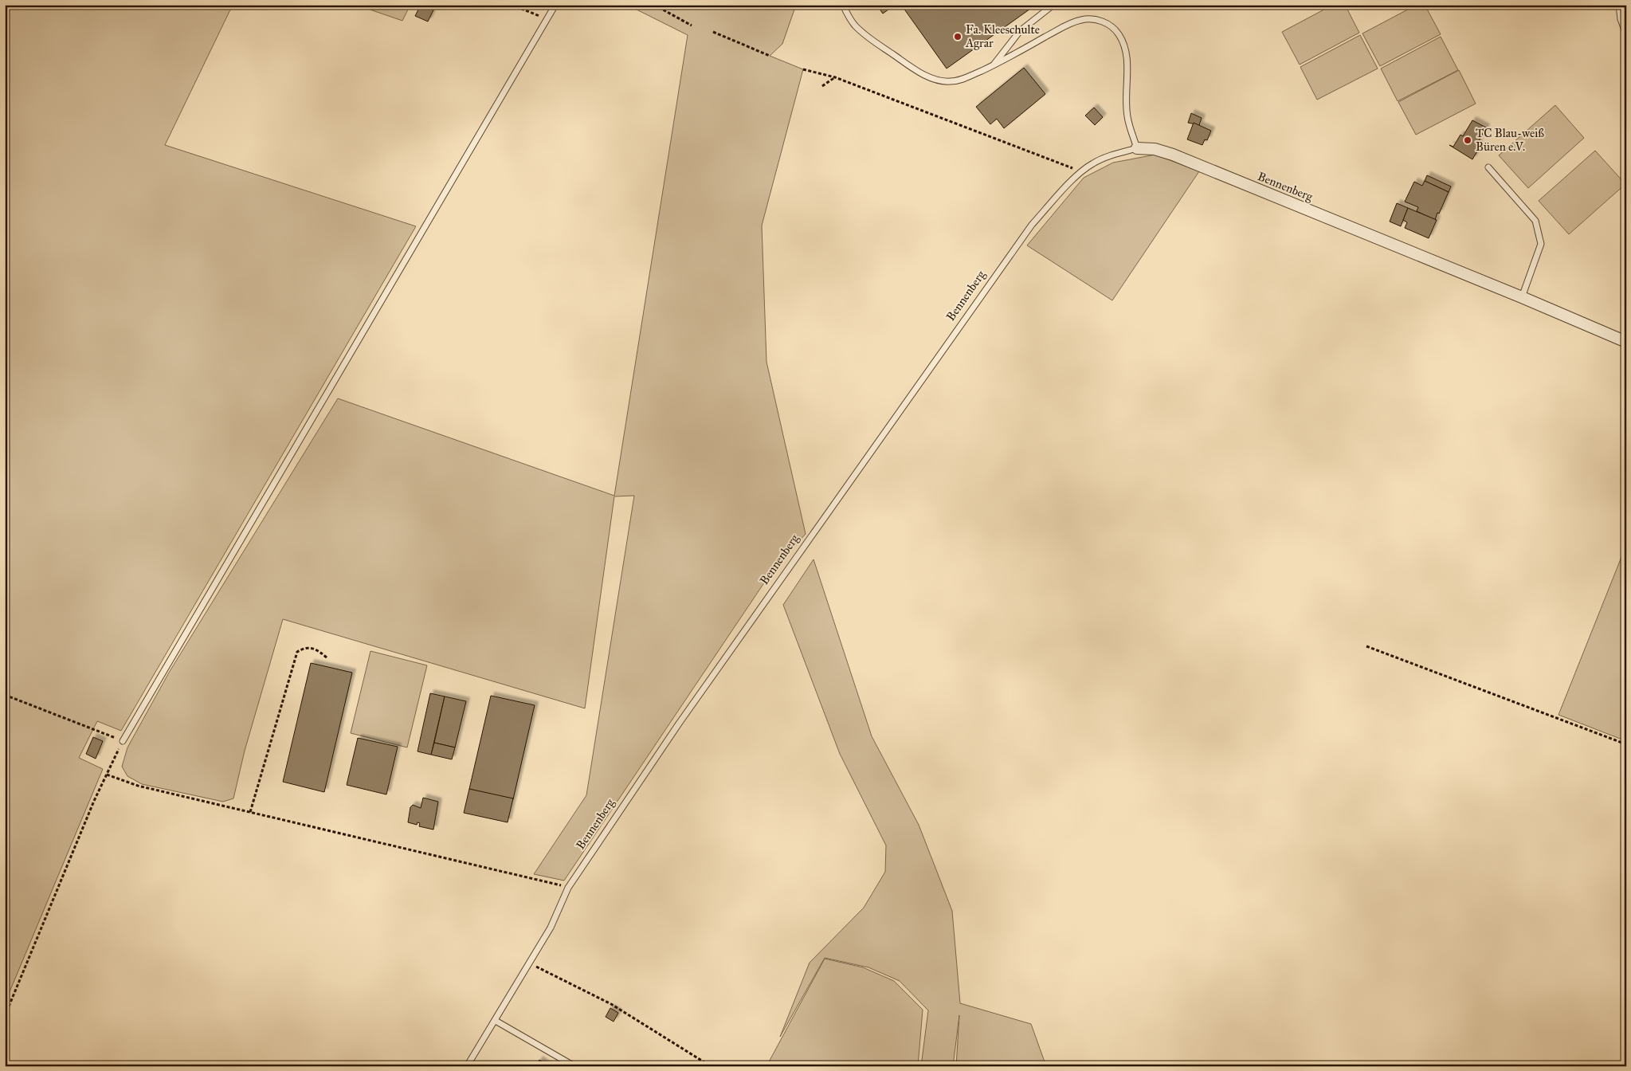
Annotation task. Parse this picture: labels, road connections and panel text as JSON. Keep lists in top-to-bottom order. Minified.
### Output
{"streets":{"street":["Bennenberg"]},"places":["Fa. Kleeschulte Agrar","TC Blau-weiß Büren e.V."]}
